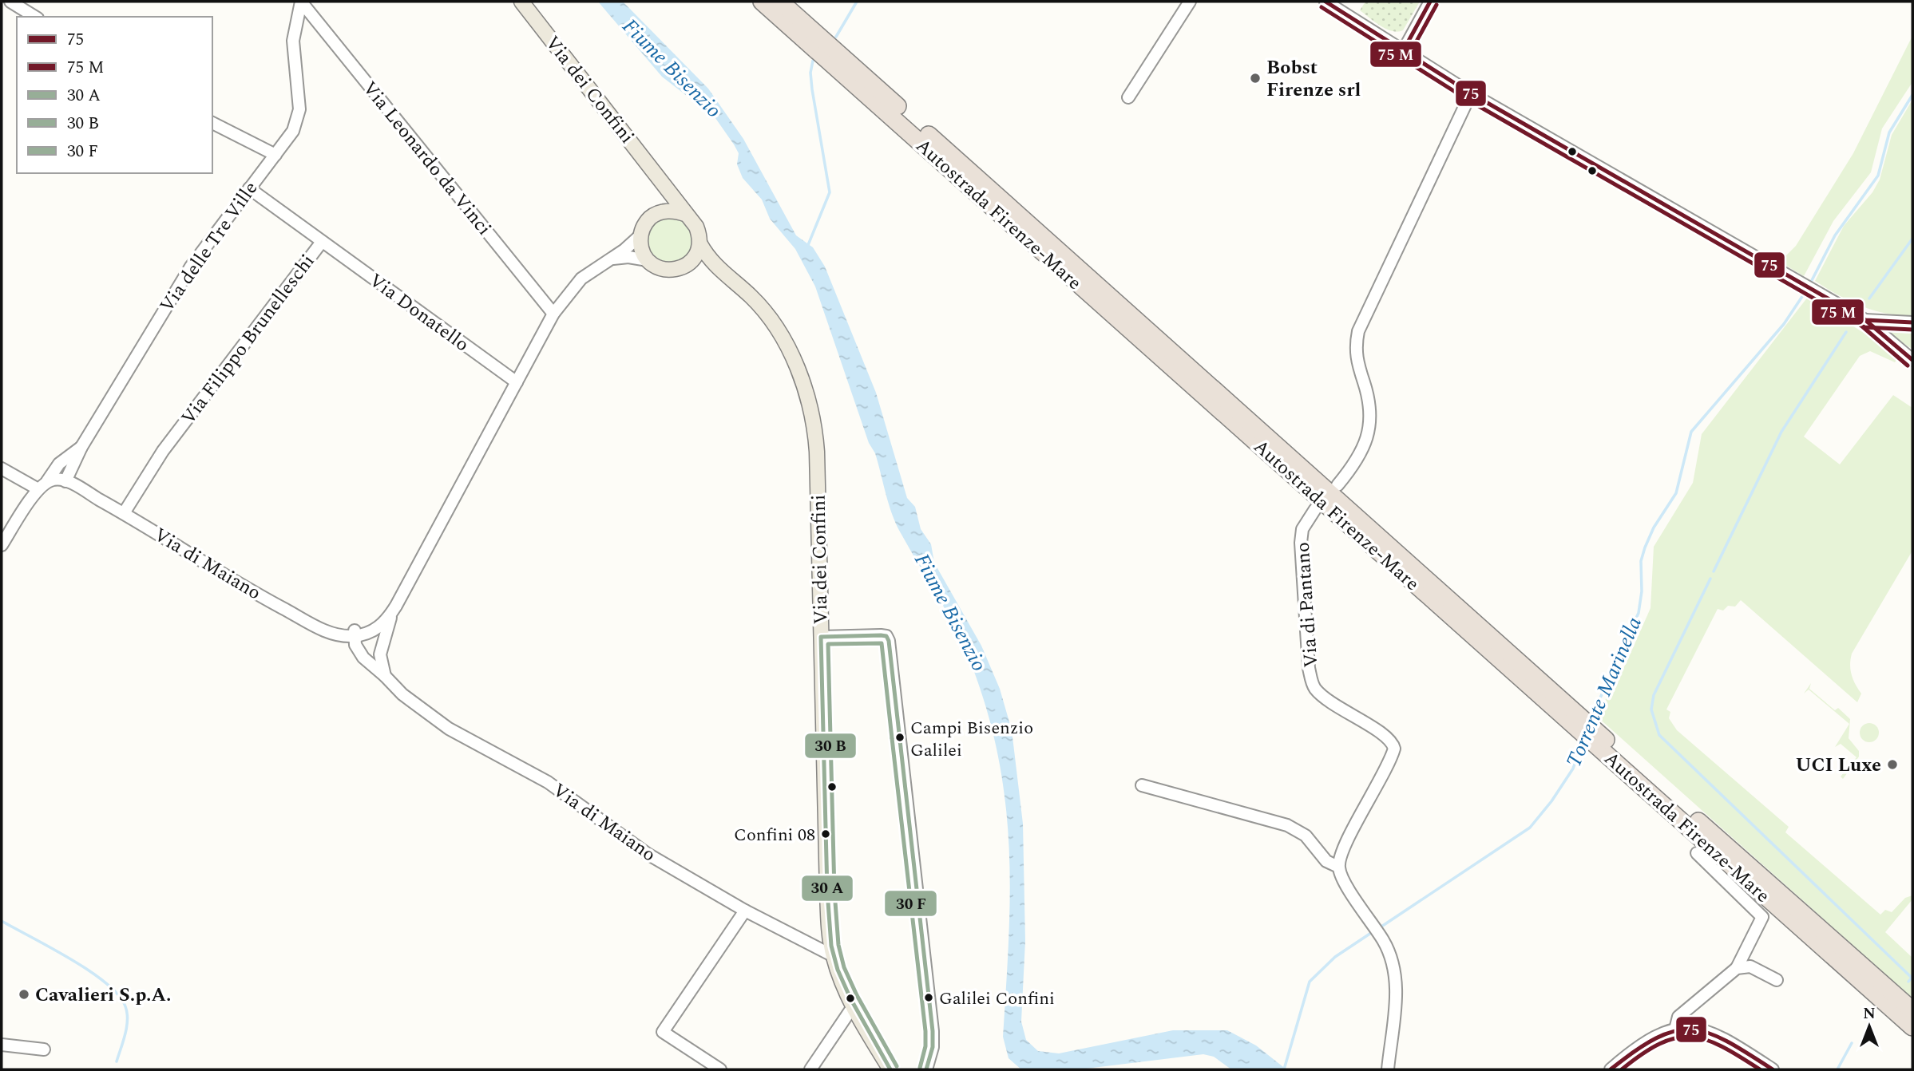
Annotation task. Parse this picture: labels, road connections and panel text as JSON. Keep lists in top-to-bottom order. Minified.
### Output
{"streets":{"highway":["Autostrada Firenze-Mare"],"main road":["Via dei Confini"],"street":["Via Leonardo da Vinci","Via delle Tre Ville","Via Donatello","Via Filippo Brunelleschi","Via di Maiano","Via di Pantano"]},"crossings":[["Via dei Confini","Via di Maiano"],["Via Leonardo da Vinci","Via delle Tre Ville"],["Via delle Tre Ville","Via Filippo Brunelleschi"],["Via delle Tre Ville","Via di Maiano"],["Via Donatello","Via Filippo Brunelleschi"],["Via Filippo Brunelleschi","Via di Maiano"]],"water":["Fiume Bisenzio","Torrente Marinella"],"places":["Bobst Firenze srl","Campi Bisenzio Galilei","UCI Luxe","Confini 08","Cavalieri S.p.A.","Galilei Confini"],"lines":["transit line 75"],"legend":["75","75 M","30 A","30 B","30 F"],"north":"top"}
